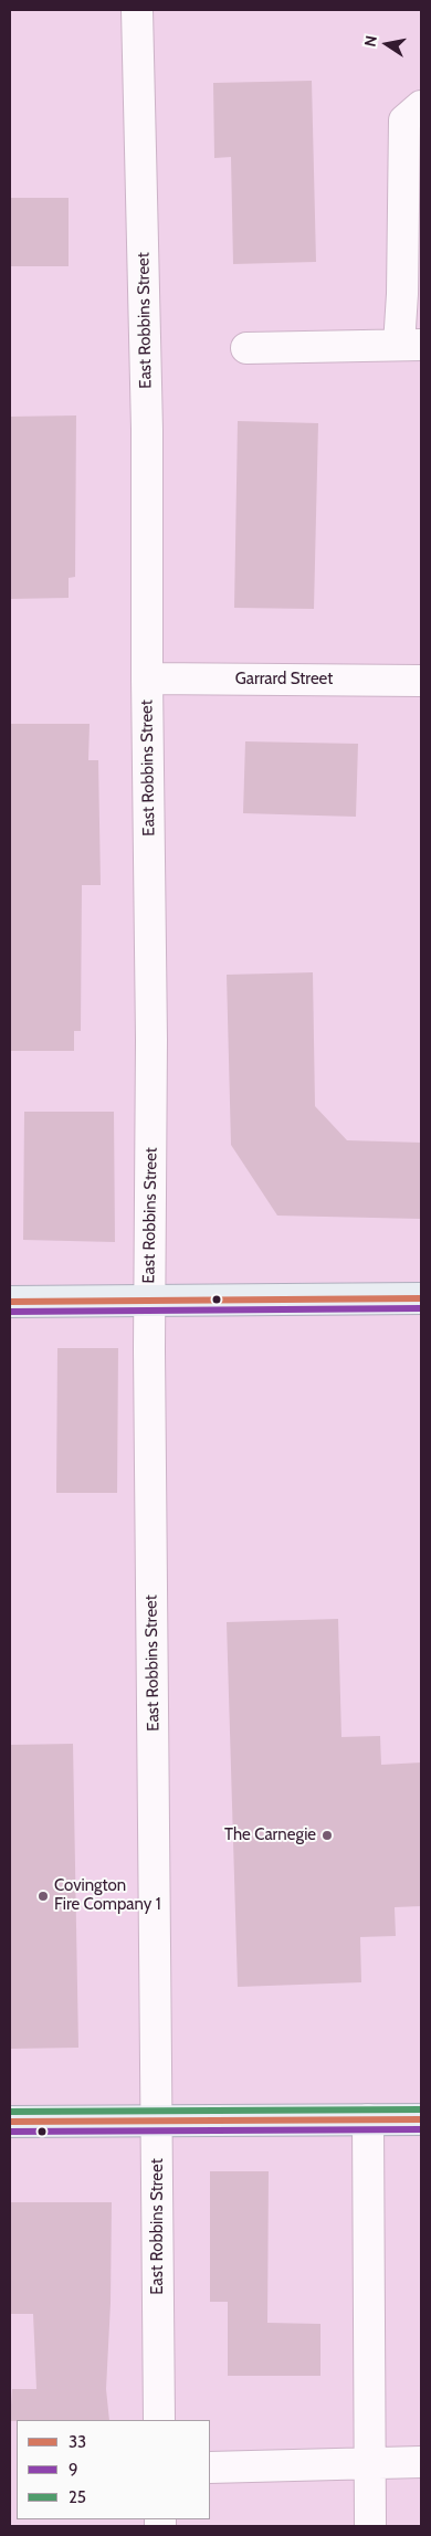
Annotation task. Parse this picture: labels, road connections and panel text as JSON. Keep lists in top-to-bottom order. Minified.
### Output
{"streets":{"street":["East Robbins Street","Garrard Street"]},"crossings":[["East Robbins Street","Garrard Street"]],"places":["The Carnegie","Covington Fire Company 1"],"lines":["transit line 33","transit line 9","transit line 25"],"legend":["33","9","25"],"north":"left"}
